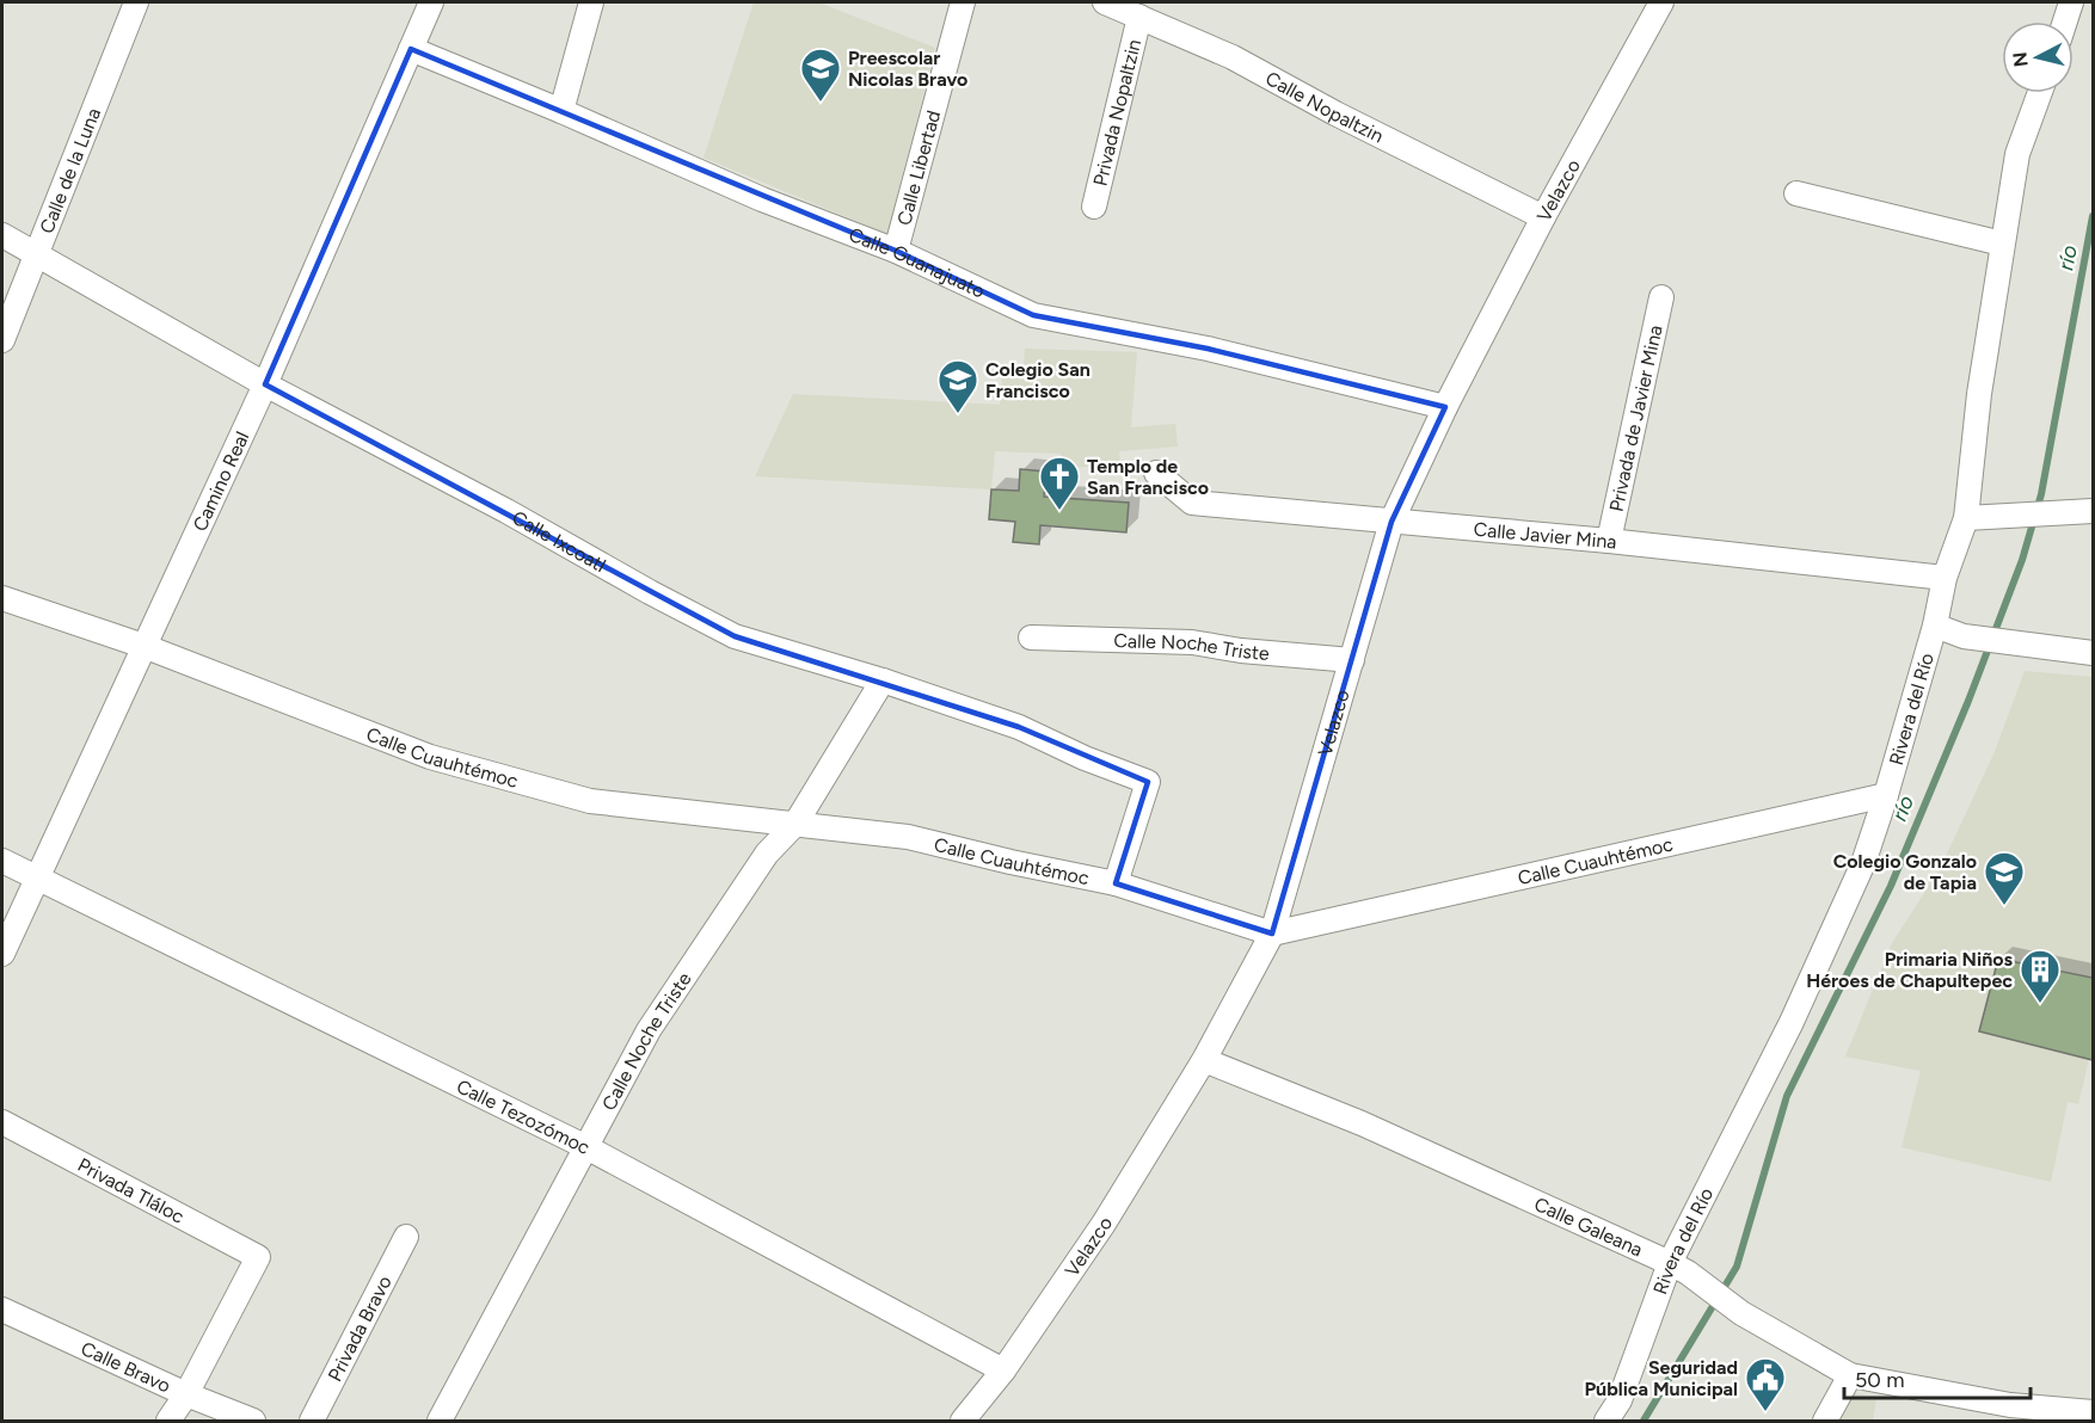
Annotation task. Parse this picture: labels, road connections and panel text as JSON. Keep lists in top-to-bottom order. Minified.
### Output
{"streets":{"street":["Calle Nopaltzin","Privada Nopaltzin","Calle Libertad","Calle de la Luna","Velazco","Calle Guanajuato","Privada de Javier Mina","Camino Real","Calle Javier Mina","Calle Ixcoatl","Calle Noche Triste","Rivera del Río","Calle Cuauhtémoc","Calle Tezozómoc","Privada Tláloc","Calle Galeana","Privada Bravo","Calle Bravo"]},"crossings":[["Calle Nopaltzin","Privada Nopaltzin"],["Calle Nopaltzin","Velazco"],["Calle Libertad","Calle Guanajuato"],["Calle de la Luna","Calle Ixcoatl"],["Velazco","Calle Guanajuato"],["Velazco","Calle Javier Mina"],["Velazco","Calle Noche Triste"],["Velazco","Calle Cuauhtémoc"],["Velazco","Calle Tezozómoc"],["Velazco","Calle Galeana"],["Calle Guanajuato","Camino Real"],["Privada de Javier Mina","Calle Javier Mina"],["Camino Real","Calle Ixcoatl"],["Camino Real","Calle Cuauhtémoc"],["Camino Real","Calle Tezozómoc"],["Calle Javier Mina","Rivera del Río"],["Calle Ixcoatl","Calle Noche Triste"],["Calle Ixcoatl","Calle Cuauhtémoc"],["Calle Noche Triste","Calle Cuauhtémoc"],["Calle Noche Triste","Calle Tezozómoc"],["Rivera del Río","Calle Cuauhtémoc"],["Rivera del Río","Calle Galeana"],["Privada Tláloc","Calle Bravo"]],"water":["río"],"places":{"school or university":["Preescolar Nicolas Bravo","Colegio San Francisco","Colegio Gonzalo de Tapia"],"church":["Templo de San Francisco"],"building":["Primaria Niños Héroes de Chapultepec"],"public building":["Seguridad Pública Municipal"]},"scale_bar":"50 m","north":"left"}
